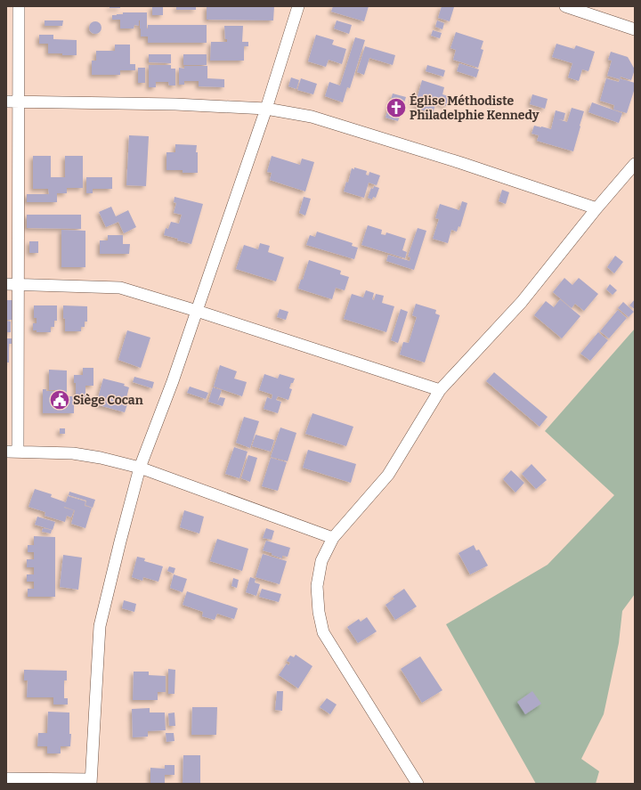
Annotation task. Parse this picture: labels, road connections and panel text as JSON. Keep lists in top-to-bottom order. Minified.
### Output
{"places":{"church":["Église Méthodiste Philadelphie Kennedy"],"public building":["Siège Cocan"]}}
